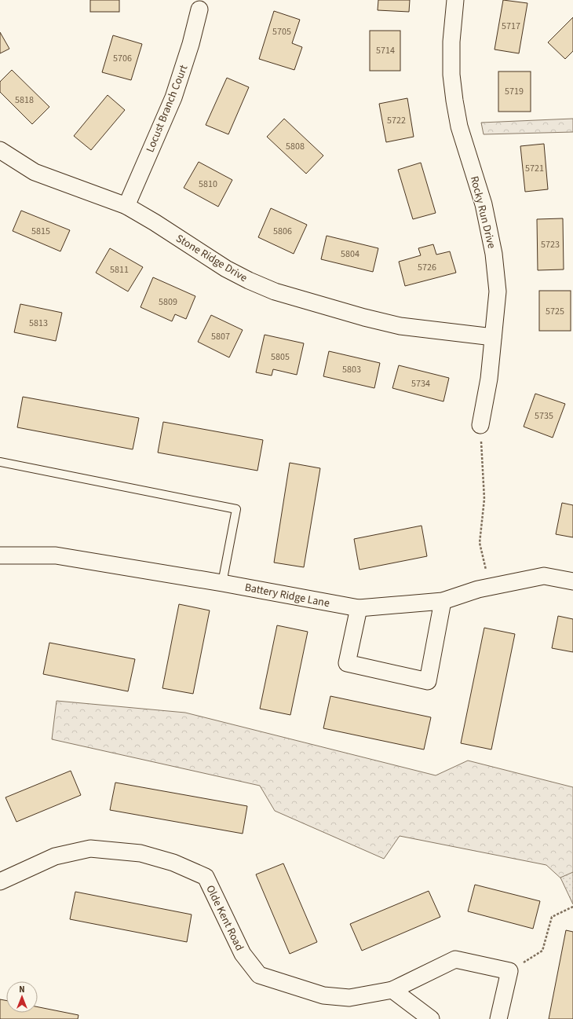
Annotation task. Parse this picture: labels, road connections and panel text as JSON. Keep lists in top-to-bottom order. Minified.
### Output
{"streets":{"street":["Locust Branch Court","Rocky Run Drive","Stone Ridge Drive","Battery Ridge Lane","Olde Kent Road"]},"crossings":[["Locust Branch Court","Stone Ridge Drive"],["Rocky Run Drive","Stone Ridge Drive"]],"house_numbers":["5717","5705","5714","5706","5719","5818","5722","5808","5721","5810","5815","5806","5723","5804","5726","5811","5809","5725","5813","5807","5805","5803","5734","5735"],"north":"top"}
